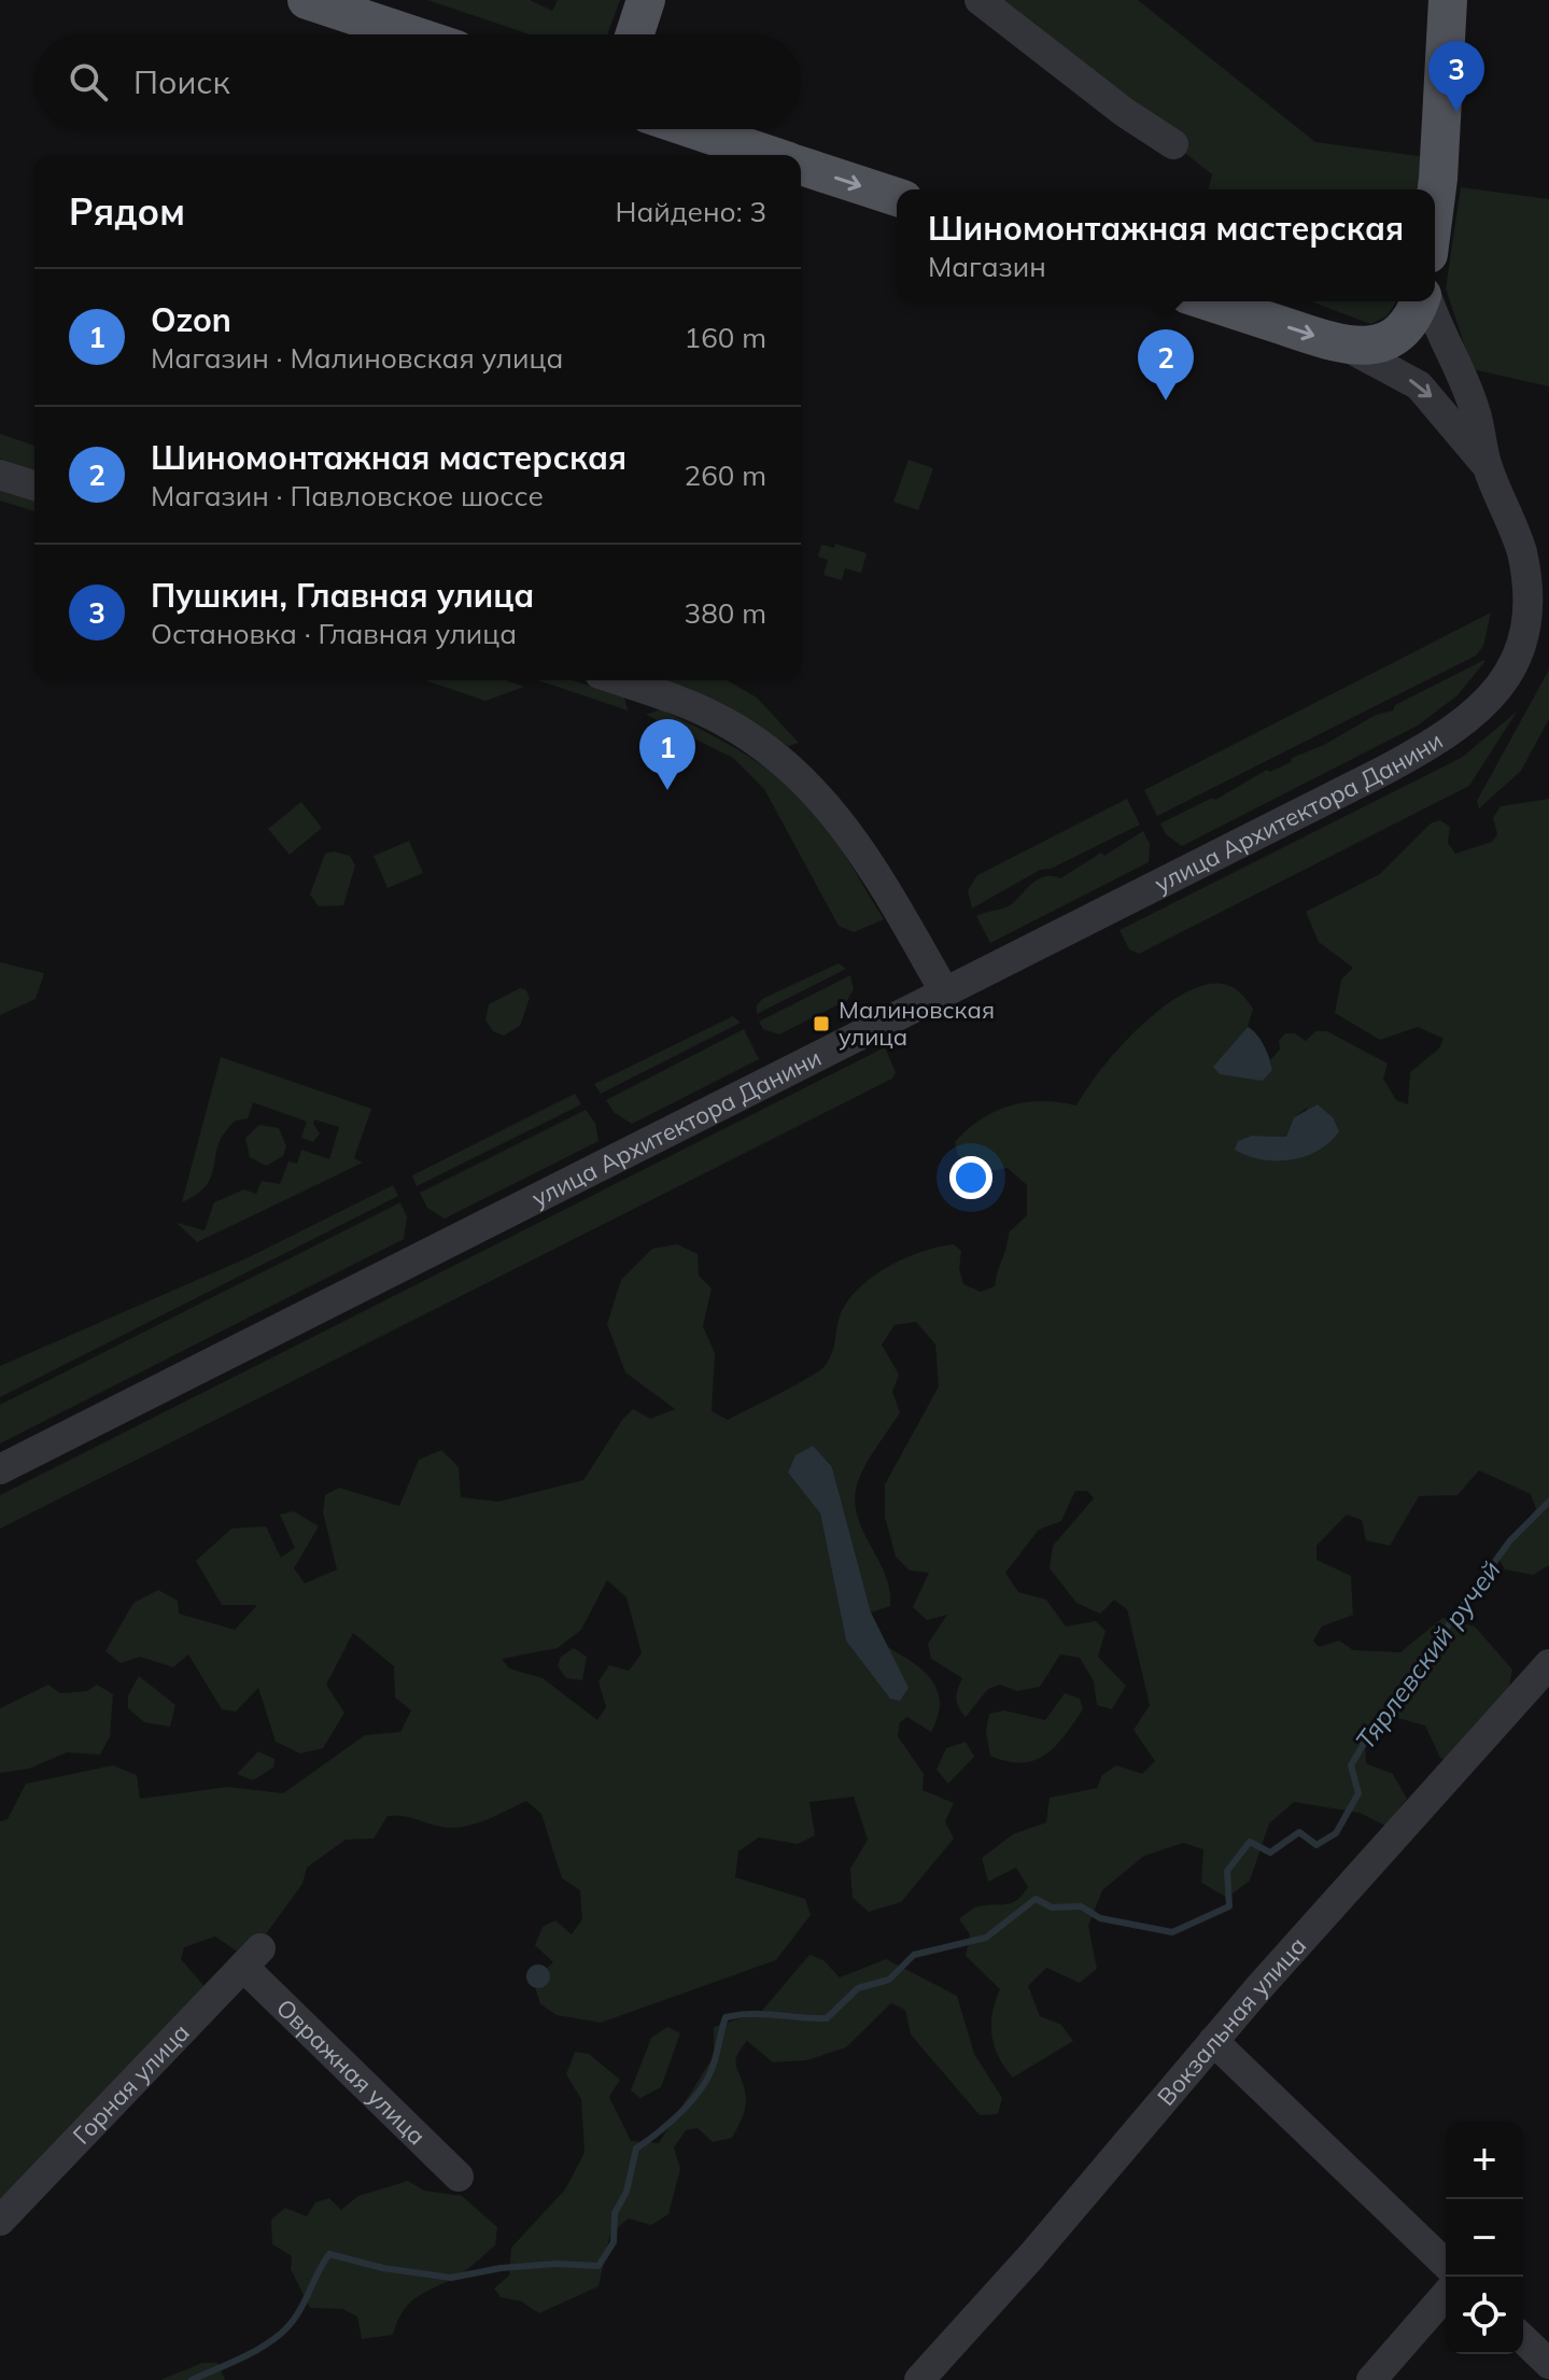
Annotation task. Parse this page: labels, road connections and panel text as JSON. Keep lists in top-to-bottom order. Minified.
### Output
{"streets":{"street":["улица Архитектора Данини","Вокзальная улица","Овражная улица","Горная улица"]},"crossings":[["Овражная улица","Горная улица"]],"water":["Тярлевский ручей"],"places":{"transit":["Малиновская улица"]},"page":{"search":"Поиск","pins":["3","2","1"],"heading":["Рядом","Найдено: 3"],"popup":["Шиномонтажная мастерская","Магазин"],"list":[{"mark":"1","name":"Ozon","note":"Магазин · Малиновская улица","value":"160 m"},{"mark":"2","name":"Шиномонтажная мастерская","note":"Магазин · Павловское шоссе","value":"260 m"},{"mark":"3","name":"Пушкин, Главная улица","note":"Остановка · Главная улица","value":"380 m"}],"map_buttons":["+","−"]}}
